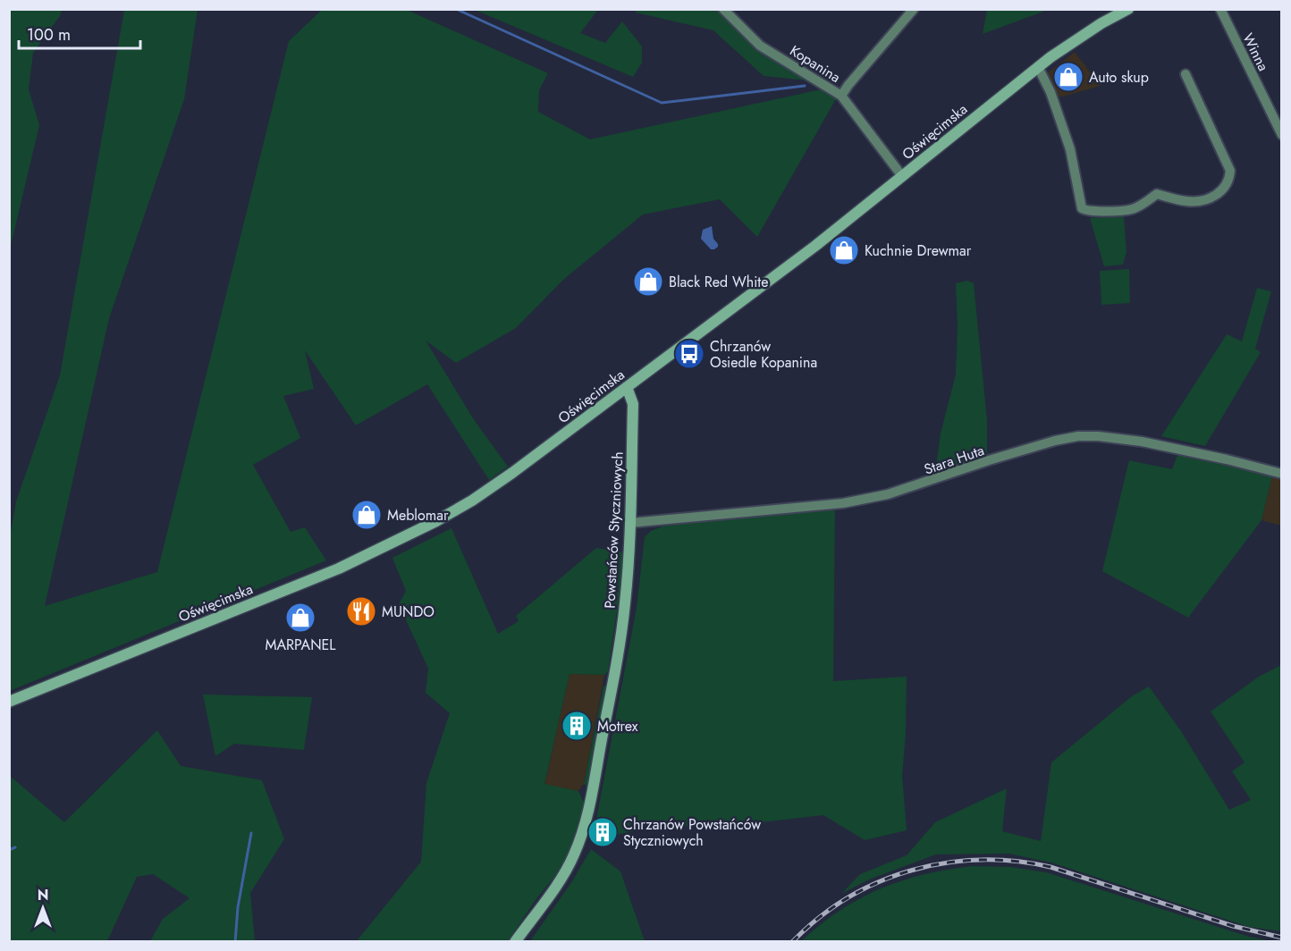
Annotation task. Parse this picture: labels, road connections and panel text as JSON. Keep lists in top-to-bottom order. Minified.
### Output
{"streets":{"street":["Winna","Kopanina","Oświęcimska","Stara Huta","Powstańców Styczniowych"]},"crossings":[["Kopanina","Oświęcimska"],["Oświęcimska","Powstańców Styczniowych"],["Stara Huta","Powstańców Styczniowych"]],"places":{"shop":["Auto skup","Kuchnie Drewmar","Black Red White","Meblomar","MARPANEL"],"bus stop":["Chrzanów Osiedle Kopanina"],"restaurant":["MUNDO"],"building":["Motrex","Chrzanów Powstańców Styczniowych"]},"scale_bar":"100 m","north":"top"}
